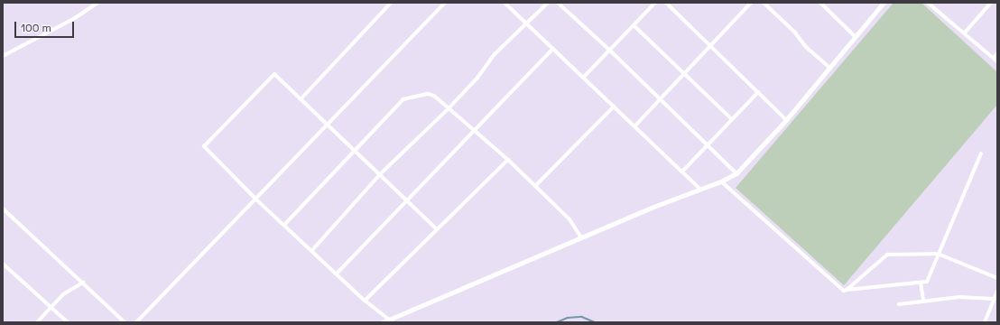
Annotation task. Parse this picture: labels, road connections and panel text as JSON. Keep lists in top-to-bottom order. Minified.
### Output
{"scale_bar":"100 m"}
